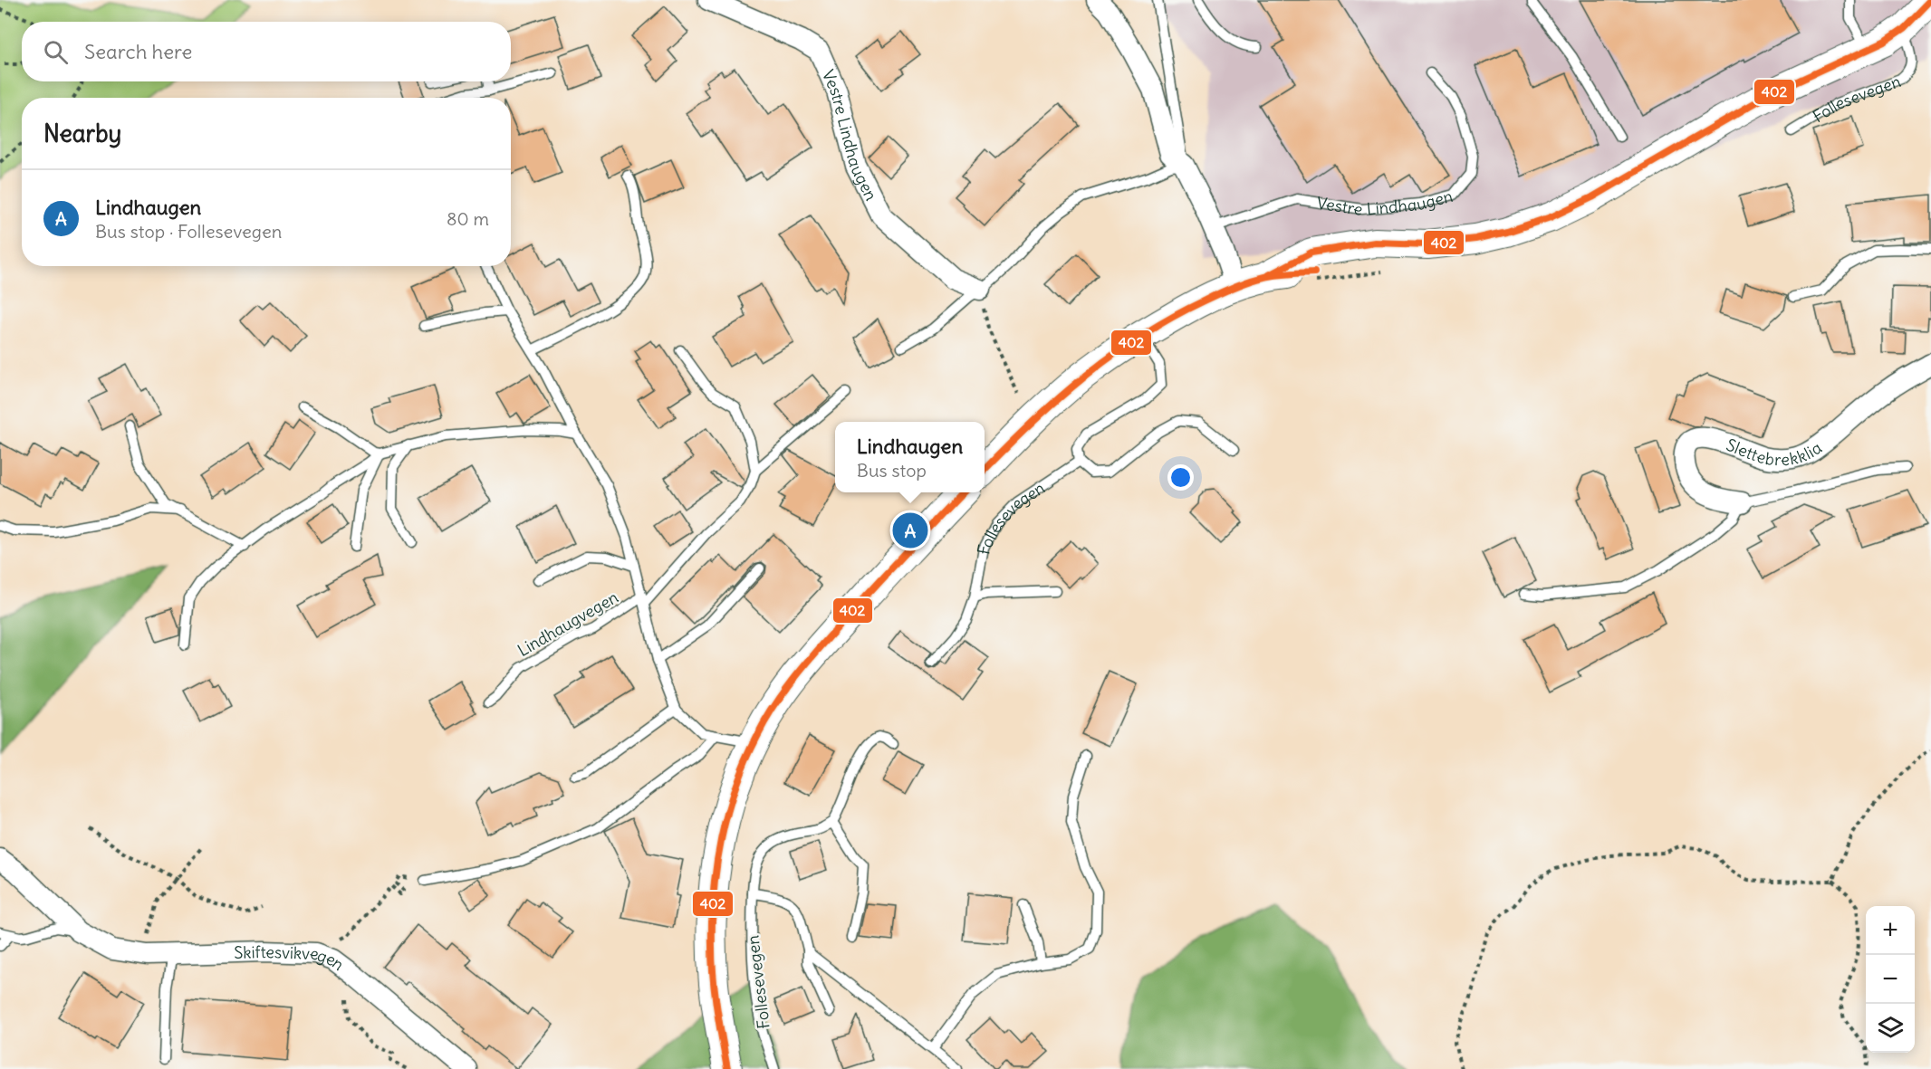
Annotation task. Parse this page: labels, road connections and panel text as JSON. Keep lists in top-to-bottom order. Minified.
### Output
{"streets":{"street":["Vestre Lindhaugen","Slettebrekklia","Skiftesvikvegen"],"lane":["Follesevegen","Lindhaugvegen"]},"lines":["transit line 402"],"page":{"search":"Search here","heading":"Nearby","list":[{"mark":"A","name":"Lindhaugen","note":"Bus stop · Follesevegen","value":"80 m"}],"popup":["Lindhaugen","Bus stop"],"pins":"A","map_buttons":["+","−"]}}
